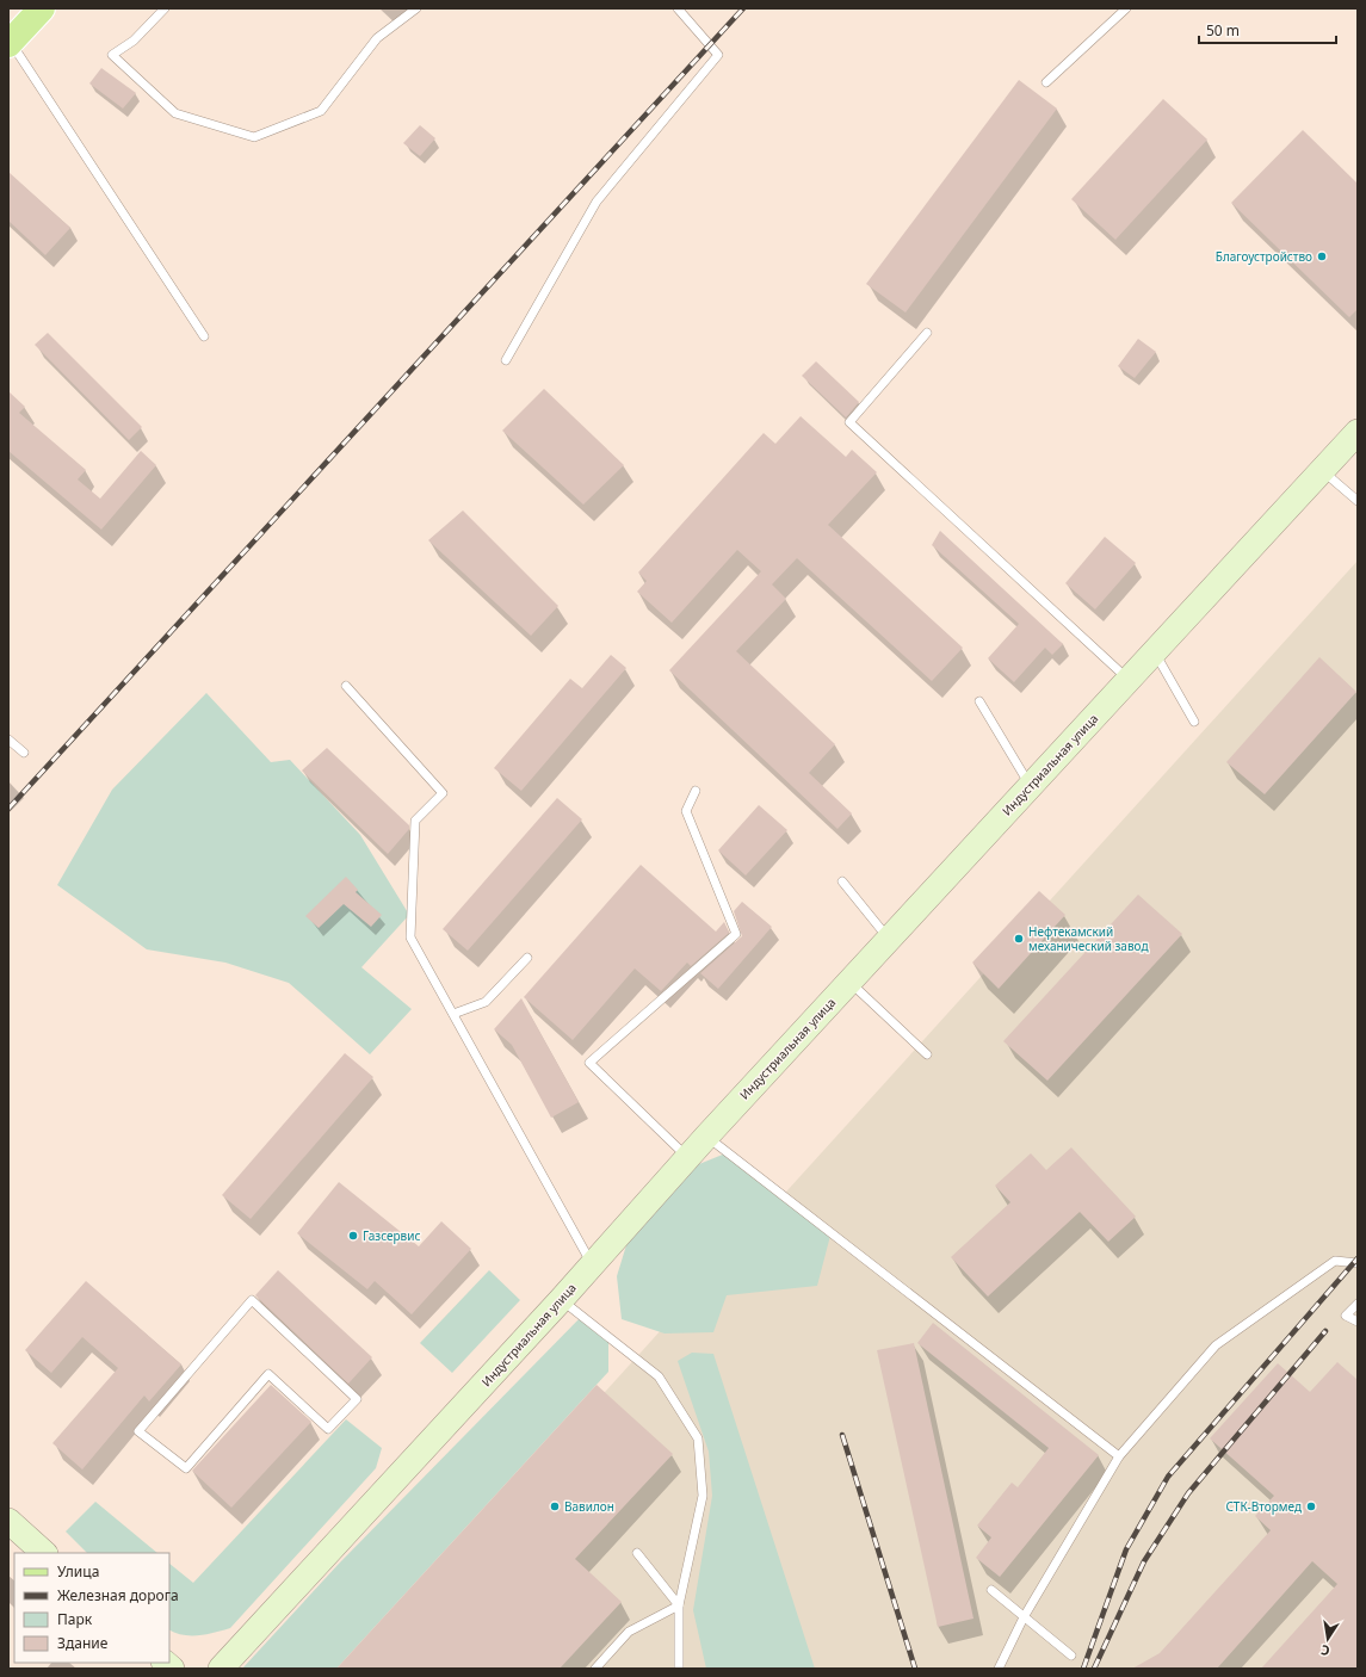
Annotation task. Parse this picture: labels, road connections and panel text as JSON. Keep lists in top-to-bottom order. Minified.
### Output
{"streets":{"main road":["Индустриальная улица"]},"places":["Благоустройство","Нефтекамский механический завод","Газсервис","Вавилон","СТК-Втормед"],"legend":["Улица","Железная дорога","Парк","Здание"],"scale_bar":"50 m","north":"bottom"}
